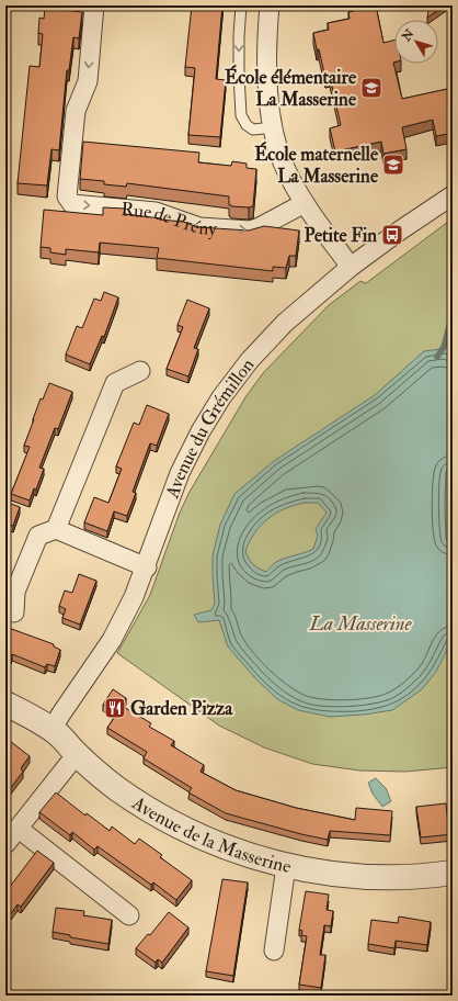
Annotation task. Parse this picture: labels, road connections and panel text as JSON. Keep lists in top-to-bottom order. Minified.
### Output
{"streets":{"street":["Rue de Prény","Avenue du Grémillon","Avenue de la Masserine"]},"crossings":[["Avenue du Grémillon","Avenue de la Masserine"]],"water":["La Masserine"],"places":{"school or university":["École élémentaire La Masserine","École maternelle La Masserine"],"bus stop":["Petite Fin"],"restaurant":["Garden Pizza"]},"north":"top left"}
